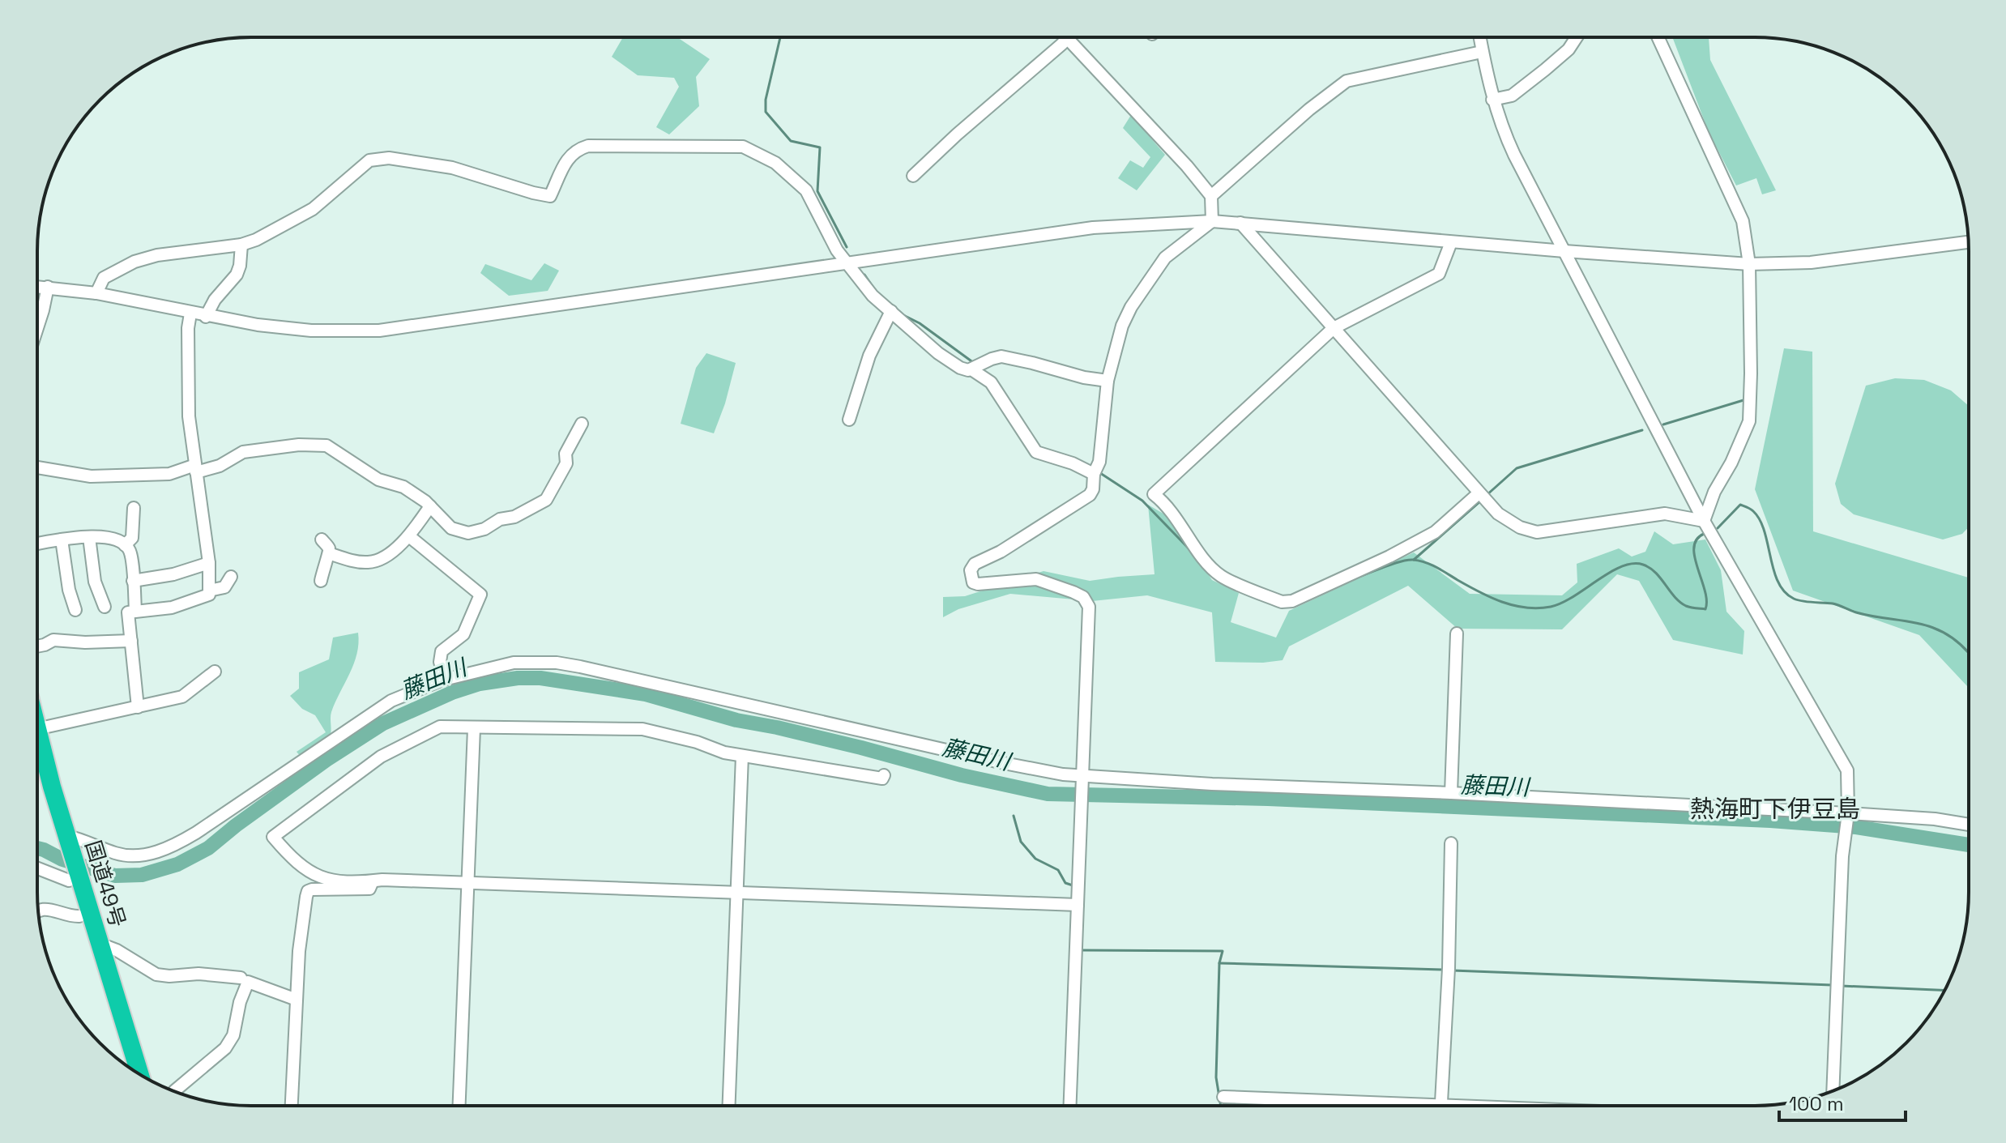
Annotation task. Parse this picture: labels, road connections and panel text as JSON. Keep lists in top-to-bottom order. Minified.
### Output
{"streets":{"highway":["国道49号"]},"districts":["熱海町下伊豆島"],"water":["藤田川"],"scale_bar":"100 m"}
